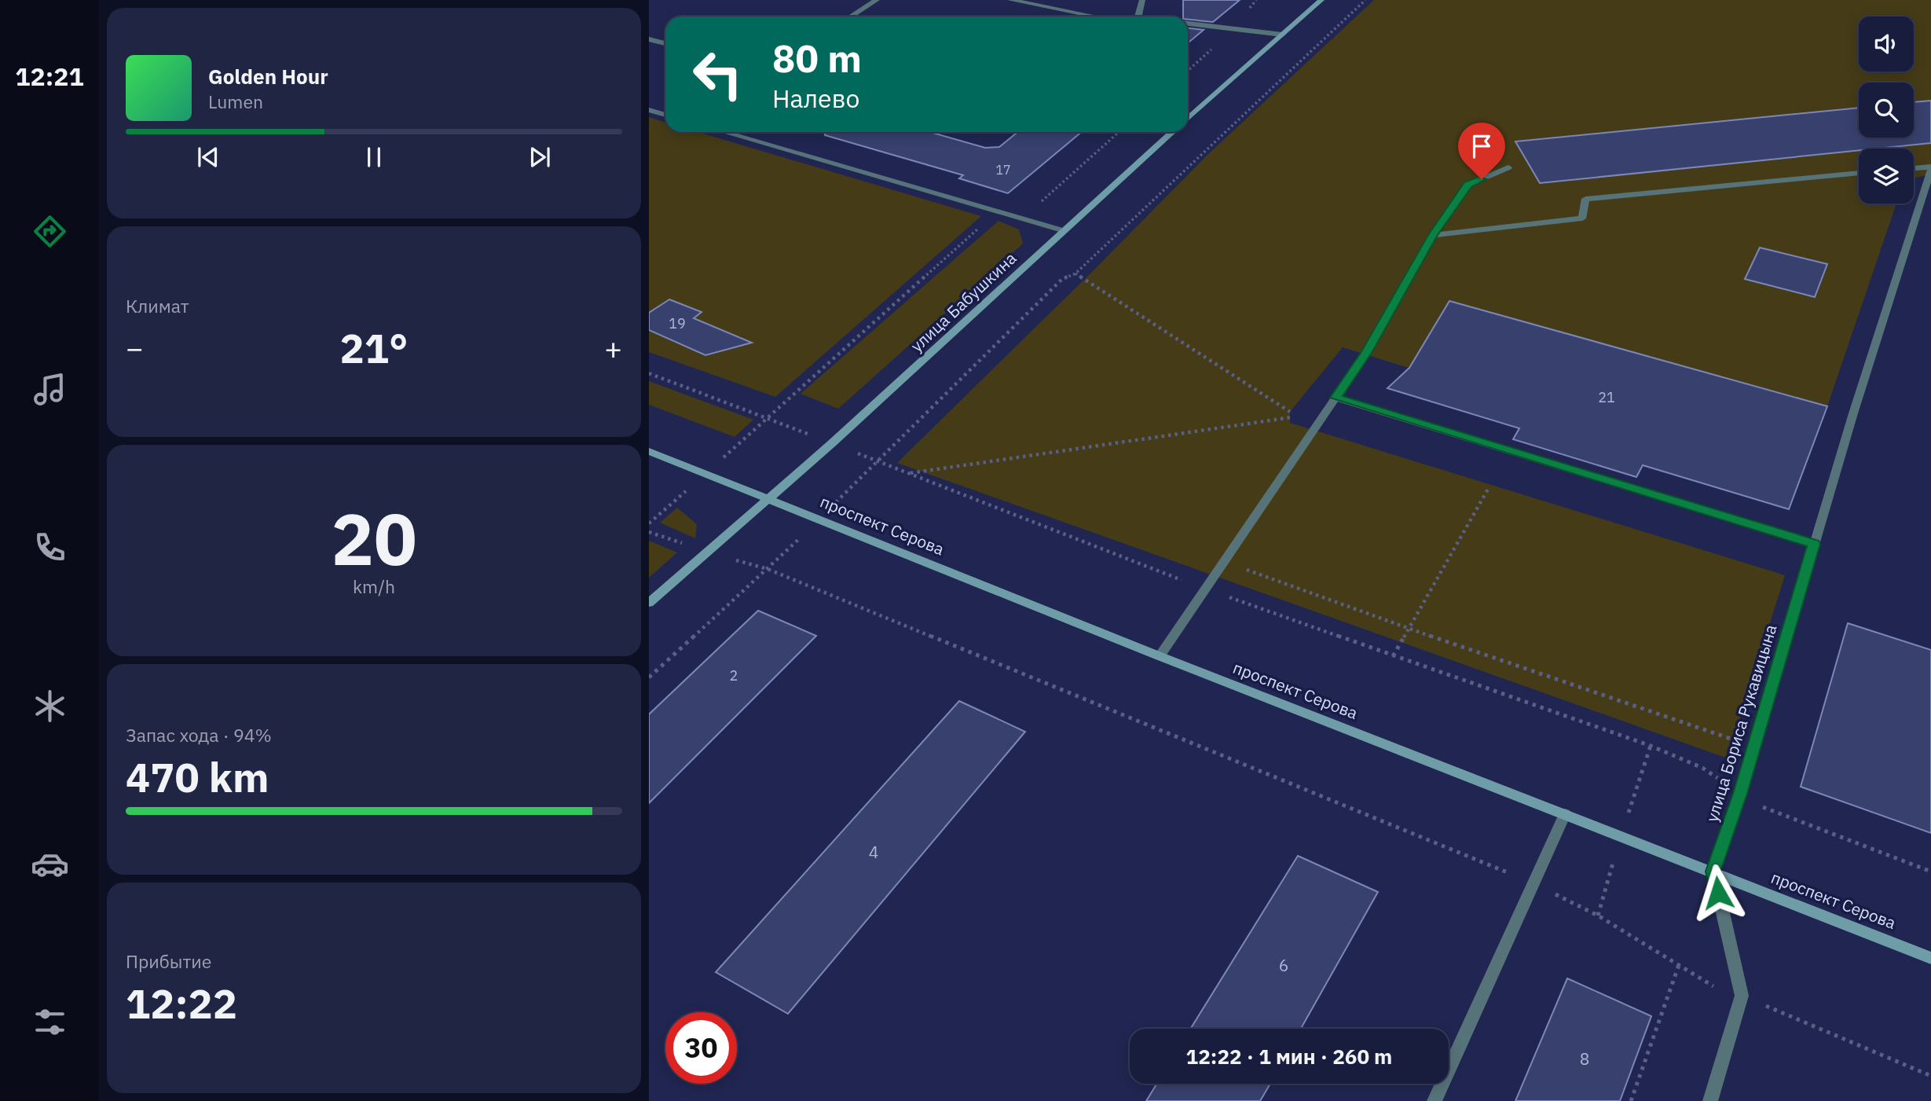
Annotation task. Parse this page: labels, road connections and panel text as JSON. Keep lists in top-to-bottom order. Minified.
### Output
{"streets":{"street":["улица Бабушкина","проспект Серова","улица Бориса Рукавицына"]},"crossings":[["улица Бабушкина","проспект Серова"],["проспект Серова","улица Бориса Рукавицына"]],"house_numbers":["17","19","21","2","4","6","8"],"page":{"tabs":"12:21","turn":["80 m","Налево"],"song":["Golden Hour","Lumen"],"tile":["Климат",["20","km/h"],["Запас хода · 94%","470 km"],["Прибытие","12:22"]],"heat":["−","21°","+"],"limit":"30","trip":"12:22 · 1 мин · 260 m"}}
